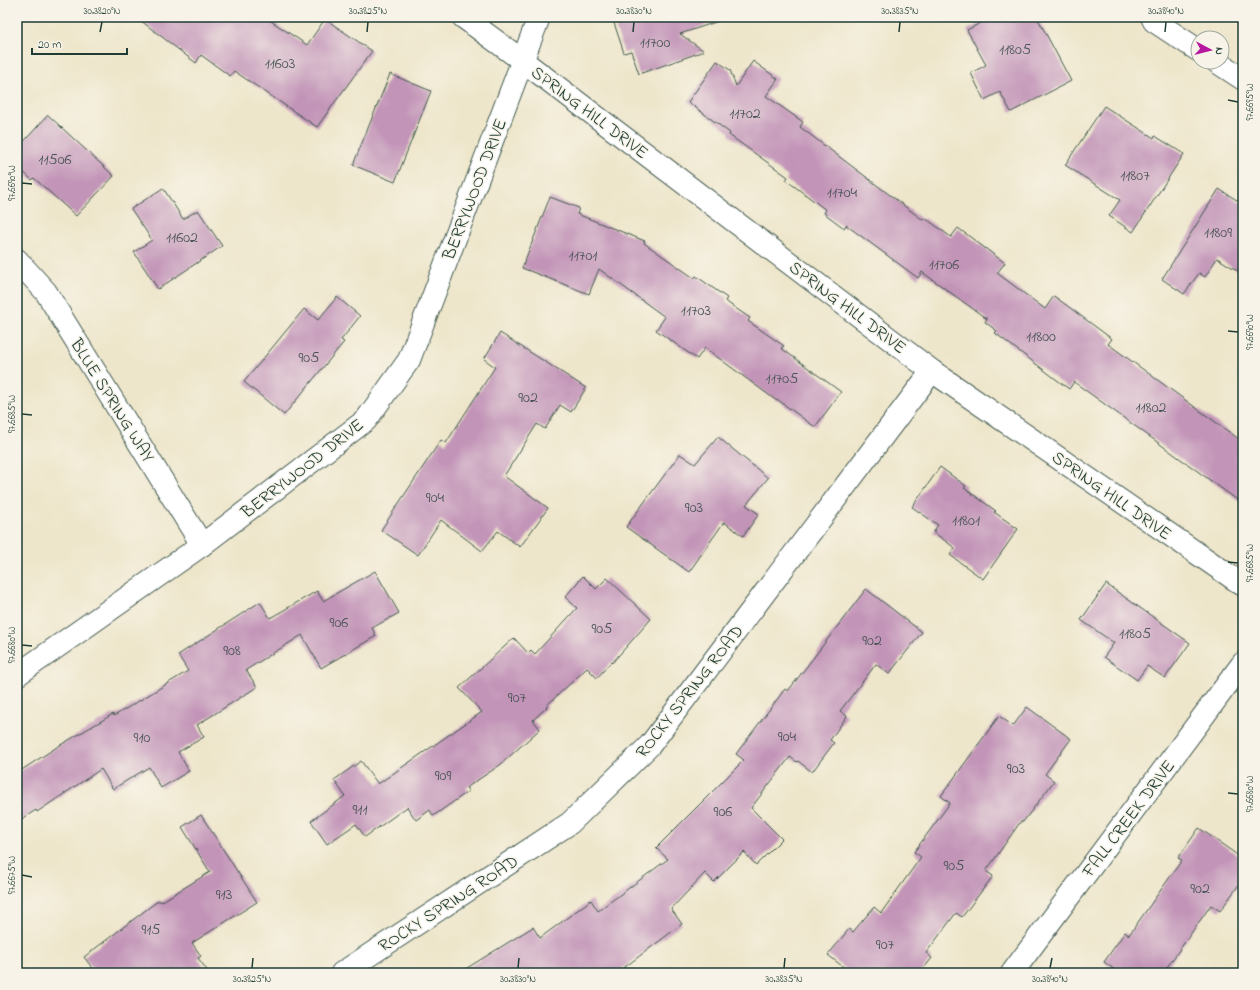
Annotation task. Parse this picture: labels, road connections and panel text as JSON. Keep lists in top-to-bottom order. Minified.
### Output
{"streets":{"street":["SPRING HILL DRIVE","BERRYWOOD DRIVE","BLUE SPRING WAY","ROCKY SPRING ROAD","FALL CREEK DRIVE"]},"crossings":[["SPRING HILL DRIVE","BERRYWOOD DRIVE"],["SPRING HILL DRIVE","ROCKY SPRING ROAD"],["BERRYWOOD DRIVE","BLUE SPRING WAY"]],"house_numbers":["11700","11805","11603","11702","11506","11807","11704","11809","11602","11701","11706","11703","11800","905","11705","902","11802","904","903","11801","906","905","11805","902","908","907","904","910","903","909","911","906","905","902","913","915","907"],"scale_bar":"20 m","north":"right","coordinates":["30.3820°N","30.3825°N","30.3830°N","30.3835°N","30.3840°N","97.6695°W","97.6690°W","97.6685°W","97.6680°W","97.6675°W"]}
